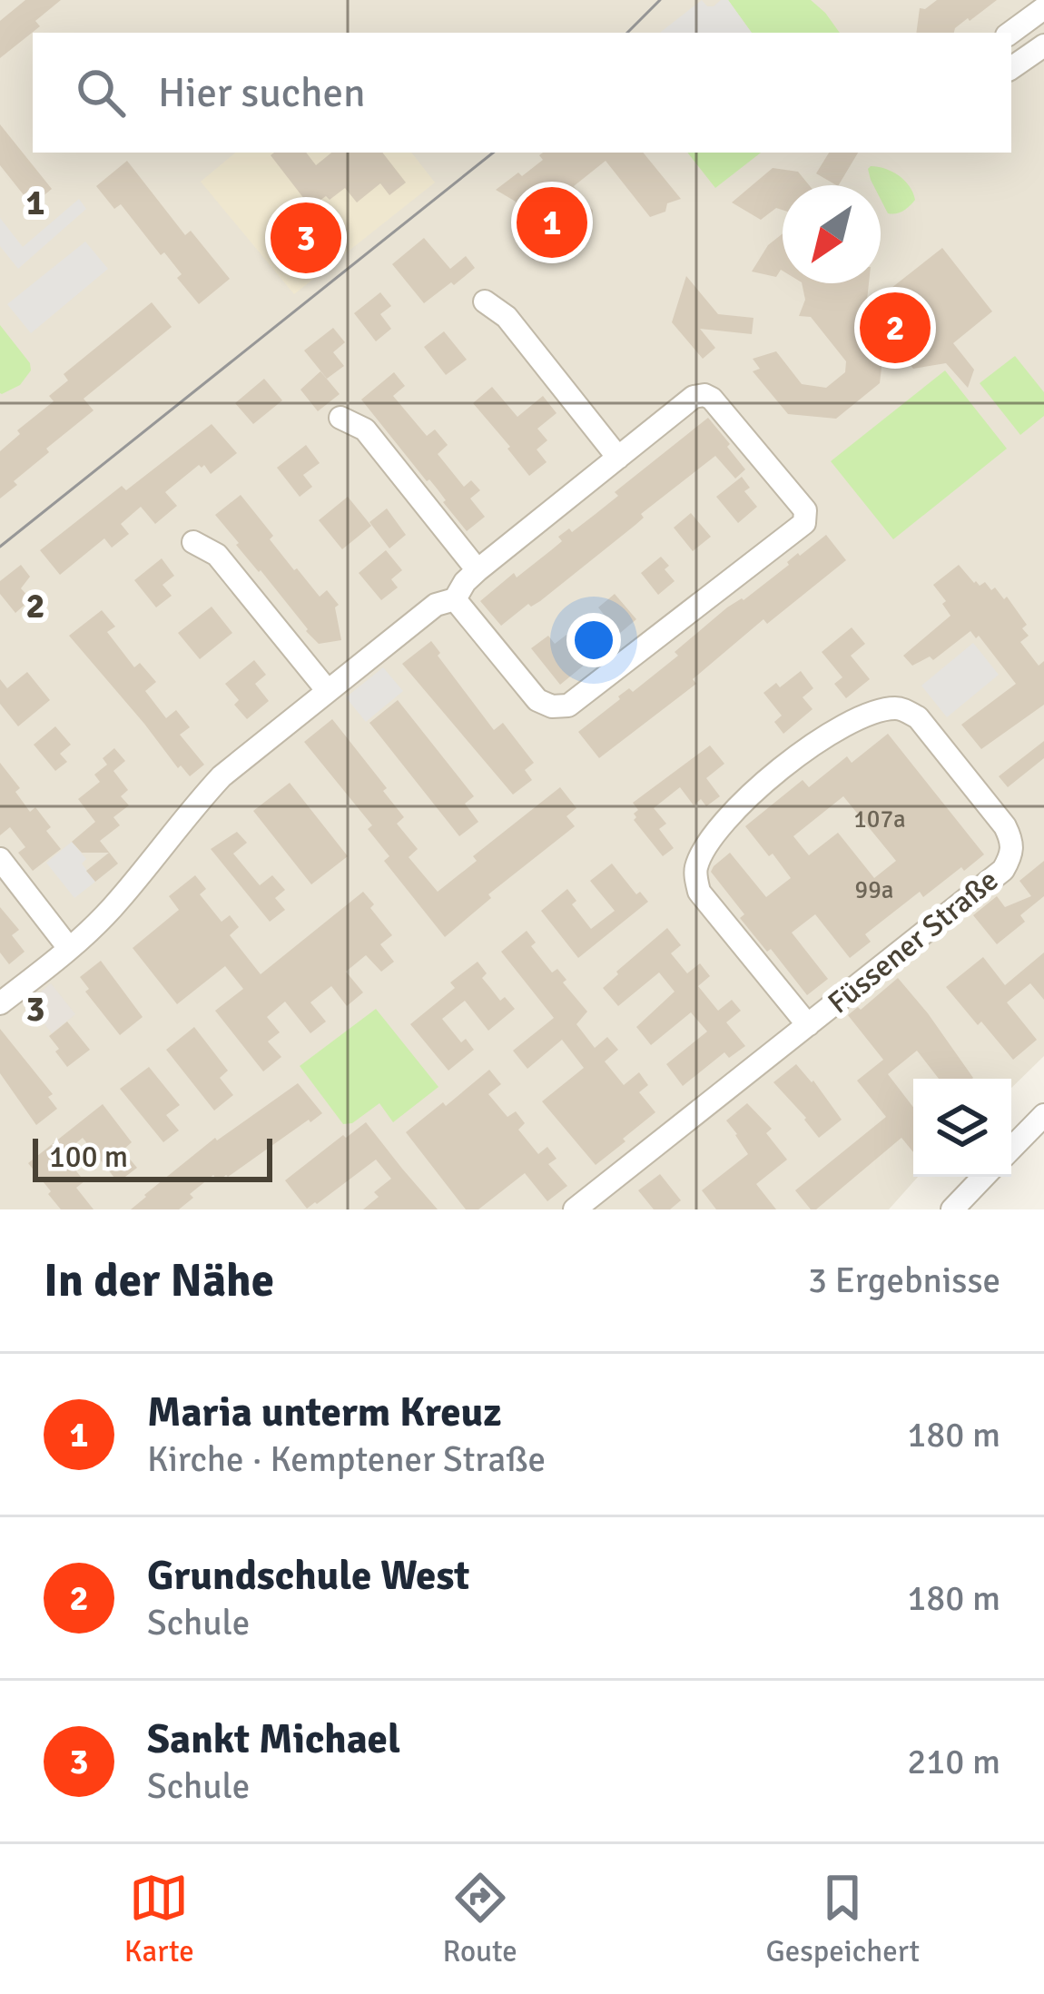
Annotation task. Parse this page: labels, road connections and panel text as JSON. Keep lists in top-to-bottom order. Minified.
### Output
{"streets":{"street":["Füssener Straße"]},"house_numbers":["107a","99a"],"scale_bar":"100 m","north":"bottom left","page":{"search":"Hier suchen","pins":["1","3","2"],"scale":"100 m","heading":["In der Nähe","3 Ergebnisse"],"list":[{"mark":"1","name":"Maria unterm Kreuz","note":"Kirche · Kemptener Straße","value":"180 m"},{"mark":"2","name":"Grundschule West","note":"Schule","value":"180 m"},{"mark":"3","name":"Sankt Michael","note":"Schule","value":"210 m"}],"nav":["Karte","Route","Gespeichert"]},"grid":{"rows":["1","2","3"]}}
